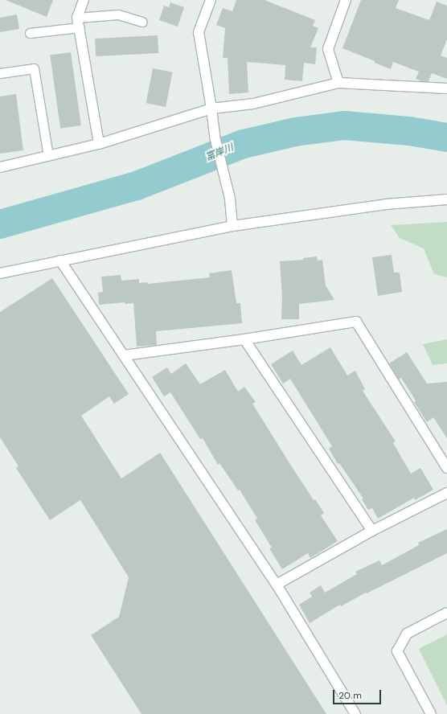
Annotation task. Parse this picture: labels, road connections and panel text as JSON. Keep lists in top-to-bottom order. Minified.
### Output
{"water":["富岸川"],"scale_bar":"20 m"}
